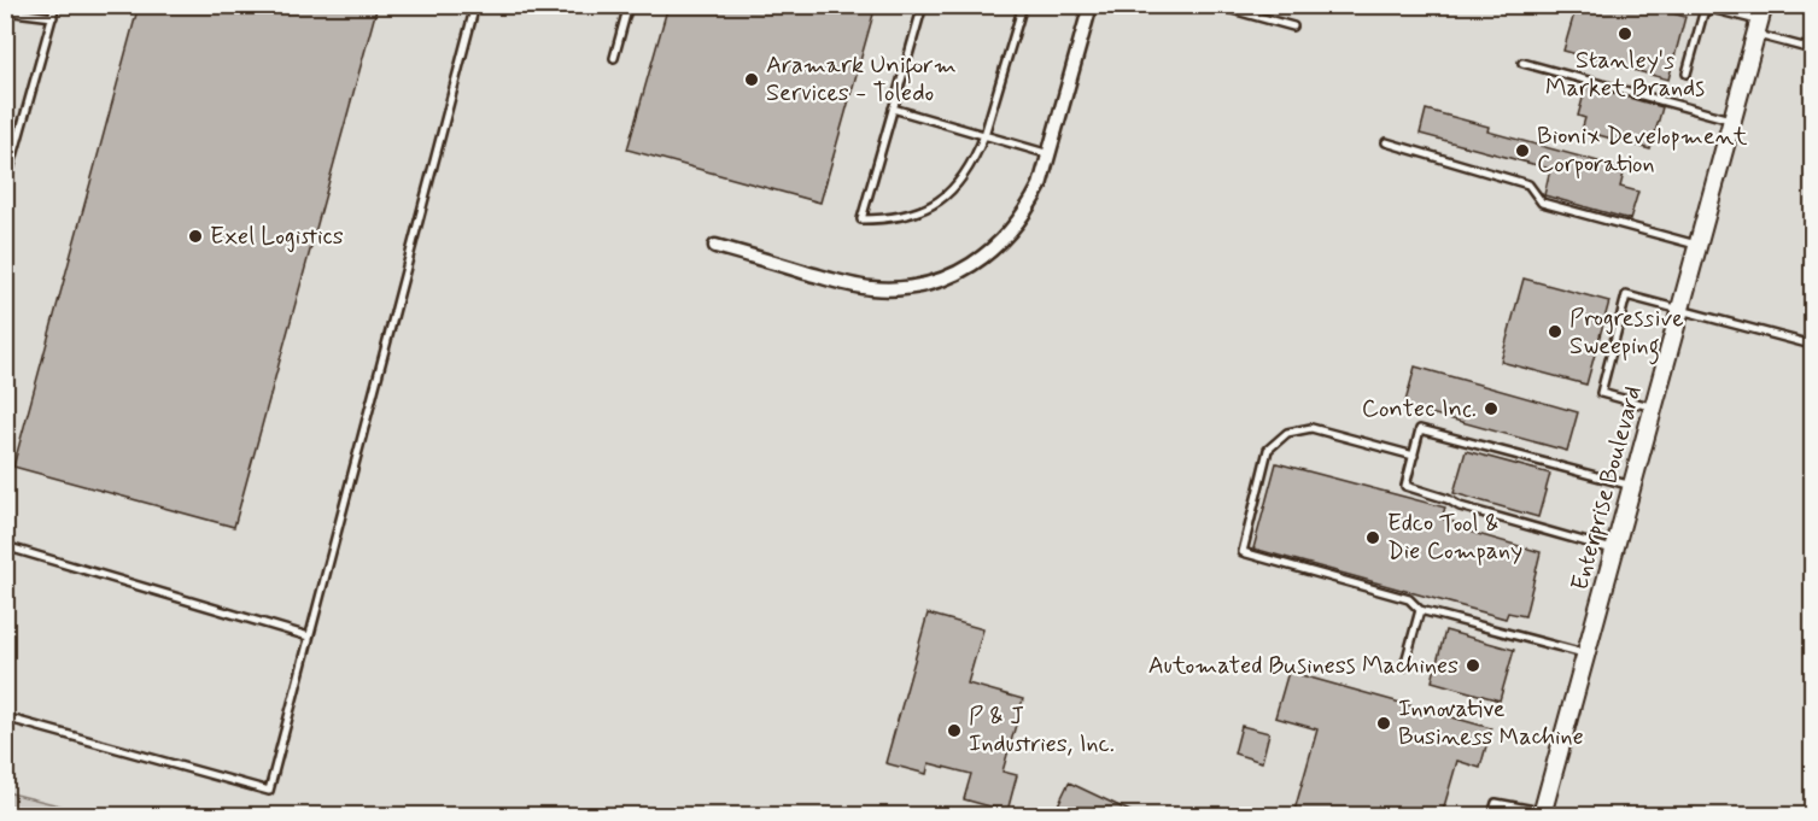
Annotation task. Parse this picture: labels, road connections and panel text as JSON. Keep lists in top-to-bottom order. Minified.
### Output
{"streets":{"street":["Enterprise Boulevard"]},"places":["Stanley's Market Brands","Aramark Uniform Services - Toledo","Bionix Development Corporation","Exel Logistics","Progressive Sweeping","Contec Inc.","Edco Tool & Die Company","Automated Business Machines","Innovative Business Machine","P & J Industries, Inc."]}
